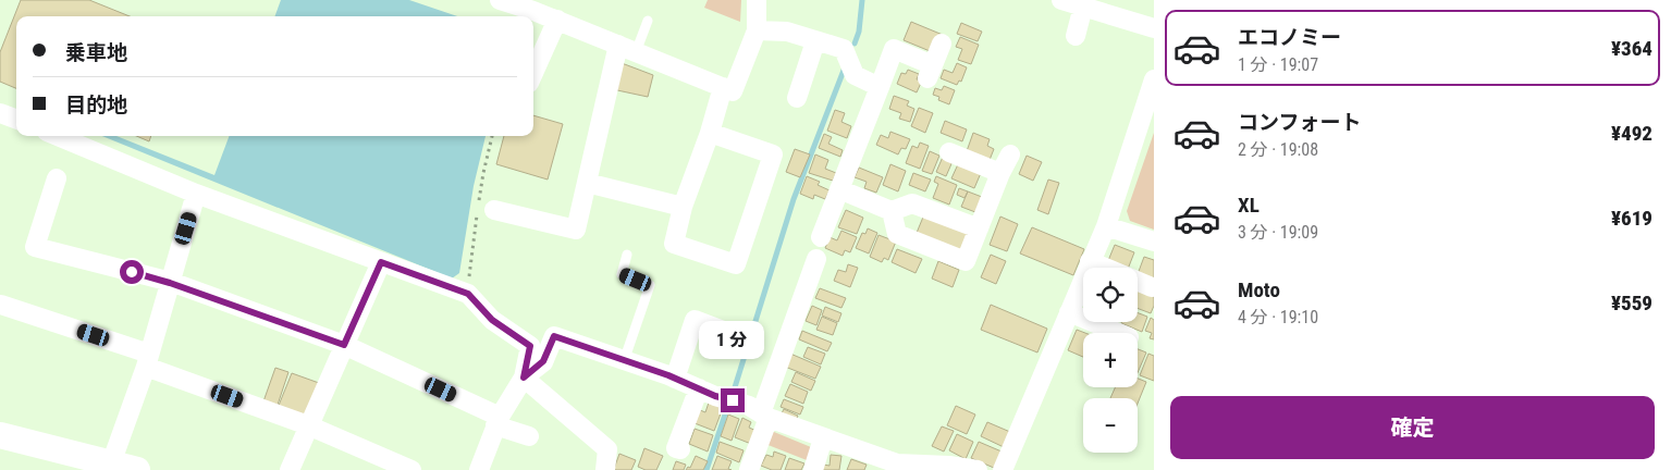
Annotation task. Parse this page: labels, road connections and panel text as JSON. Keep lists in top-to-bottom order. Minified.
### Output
{"page":{"list":[{"name":"エコノミー","note":"1 分 · 19:07","value":"¥364"},{"name":"コンフォート","note":"2 分 · 19:08","value":"¥492"},{"name":"XL","note":"3 分 · 19:09","value":"¥619"},{"name":"Moto","note":"4 分 · 19:10","value":"¥559"}],"banner":["乗車地","目的地"],"map_buttons":["+","−"],"bubble":"1 分","buttons":"確定"}}
